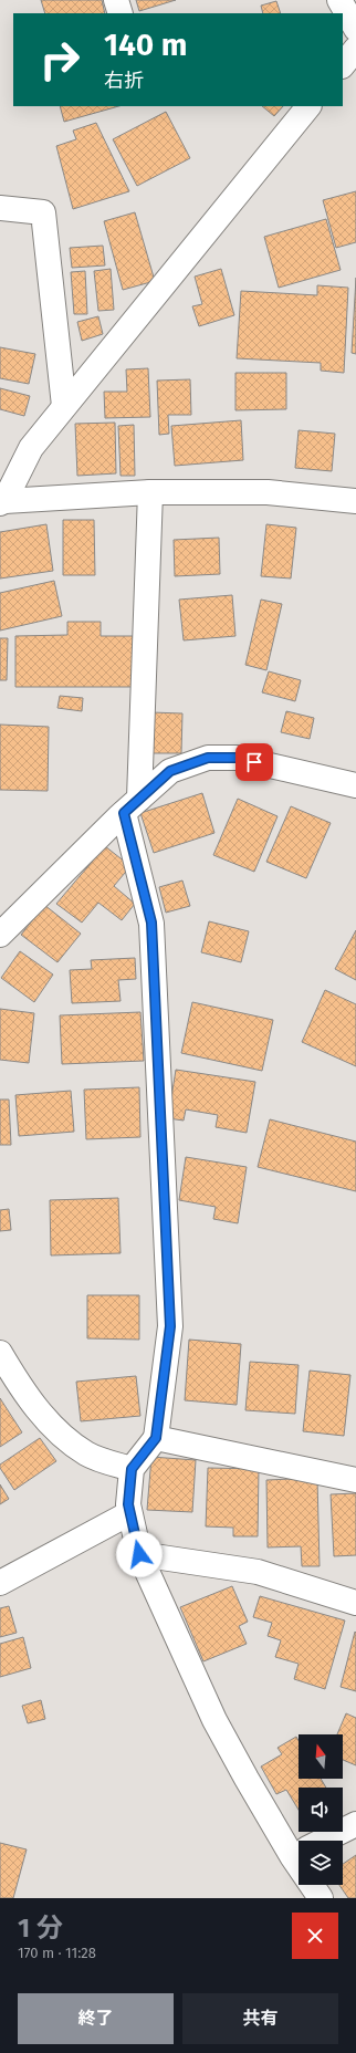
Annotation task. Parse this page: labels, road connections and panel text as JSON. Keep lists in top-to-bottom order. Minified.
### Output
{"north":"top","page":{"turn":["140 m","右折"],"heading":["1 分","170 m · 11:28"],"buttons":["終了","共有"]}}
